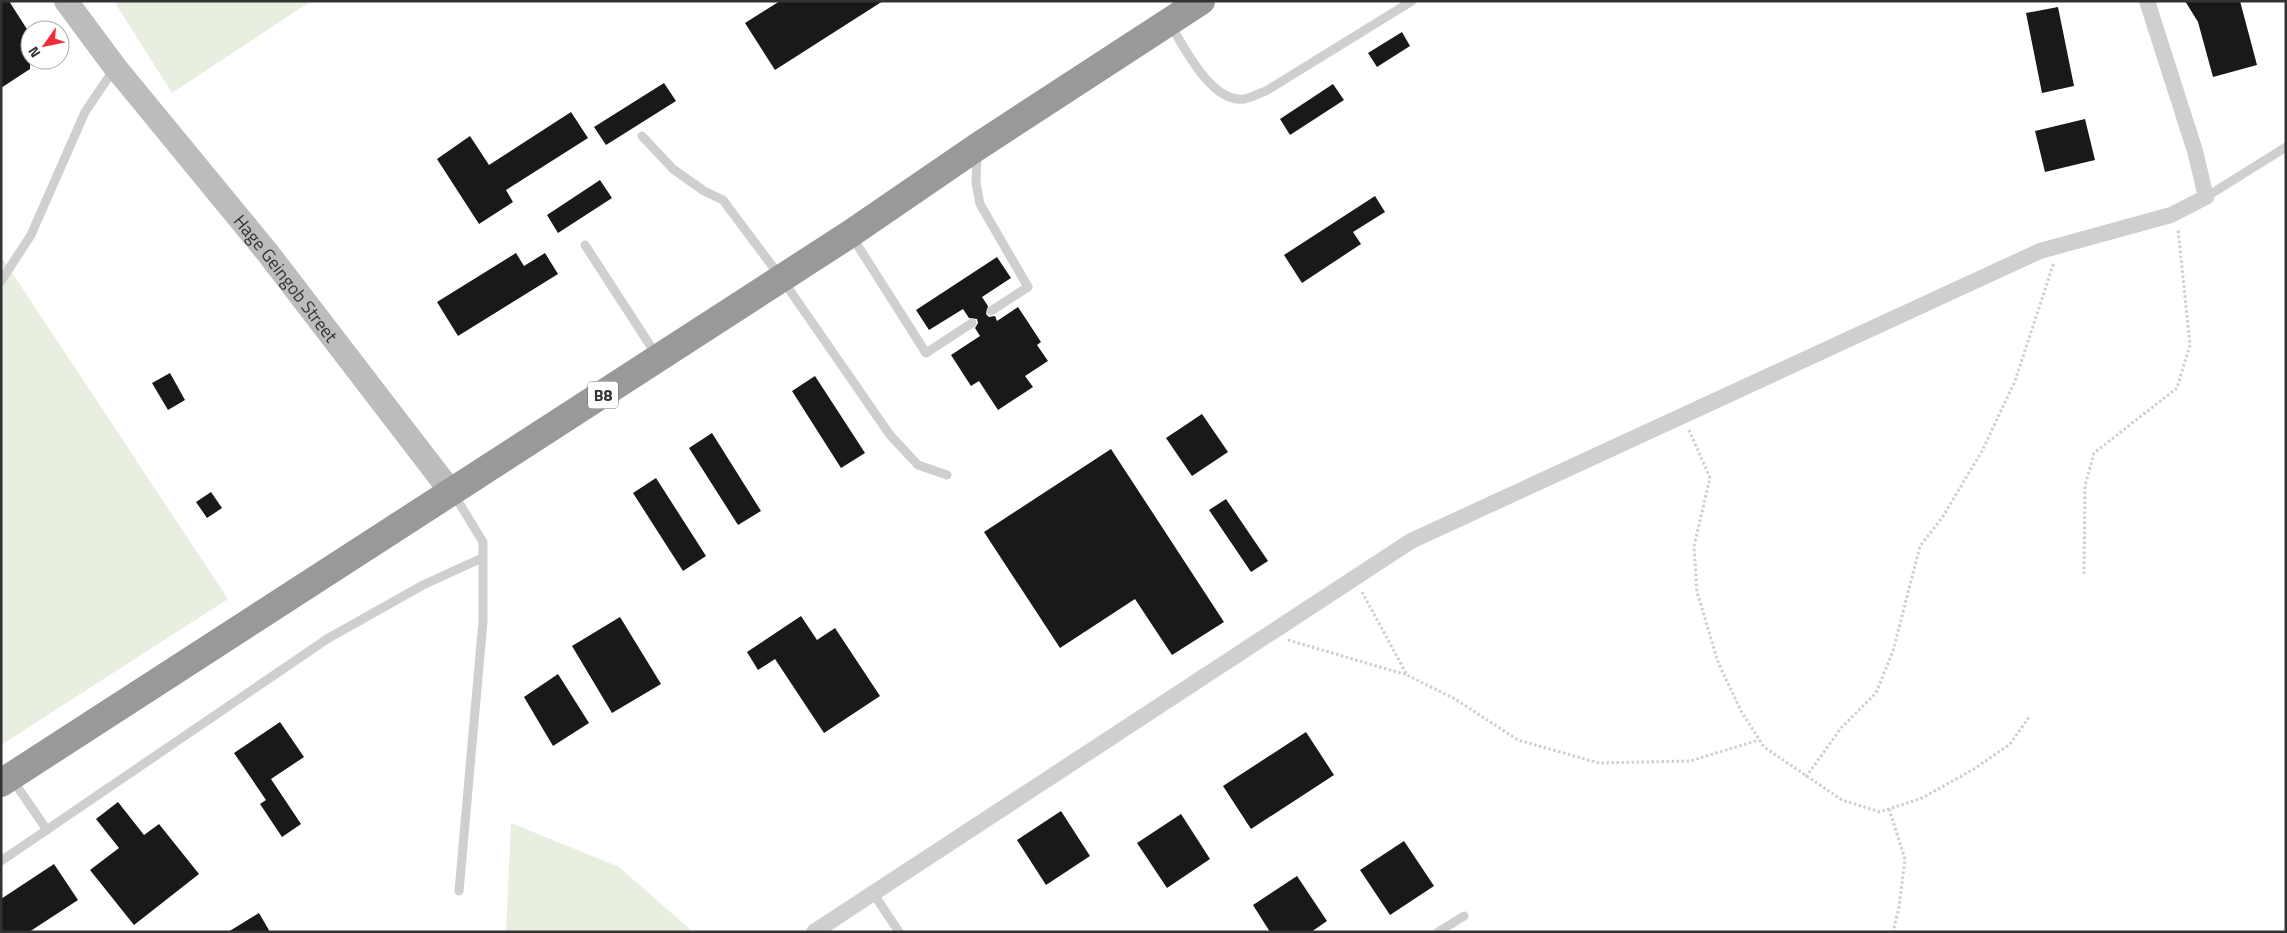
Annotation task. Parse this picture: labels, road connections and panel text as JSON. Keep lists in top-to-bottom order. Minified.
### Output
{"streets":{"highway":["B8"],"street":["Hage Geingob Street"]},"crossings":[["Hage Geingob Street","B8"]],"north":"bottom left"}
